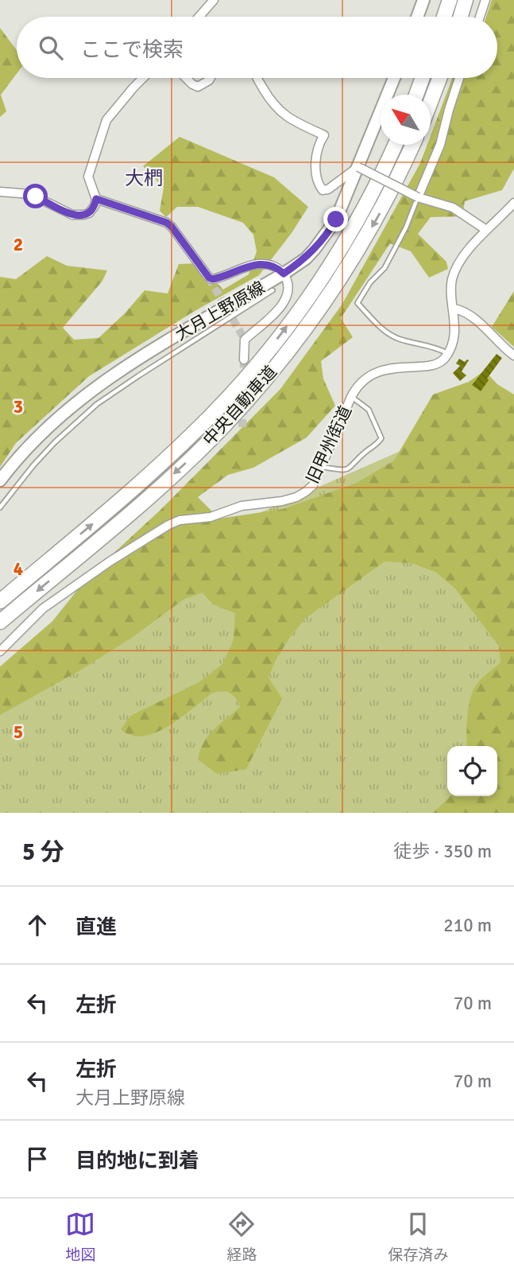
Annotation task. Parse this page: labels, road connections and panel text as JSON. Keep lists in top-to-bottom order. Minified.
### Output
{"streets":{"highway":["中央自動車道"],"main road":["大月上野原線"],"street":["旧甲州街道"]},"districts":["大椚"],"north":"top left","page":{"search":"ここで検索","heading":["5 分","徒歩 · 350 m"],"list":[["直進","210 m"],["左折","70 m"],["左折","大月上野原線","70 m"],"目的地に到着"],"nav":["地図","経路","保存済み"]},"grid":{"rows":["2","3","4","5"]}}
